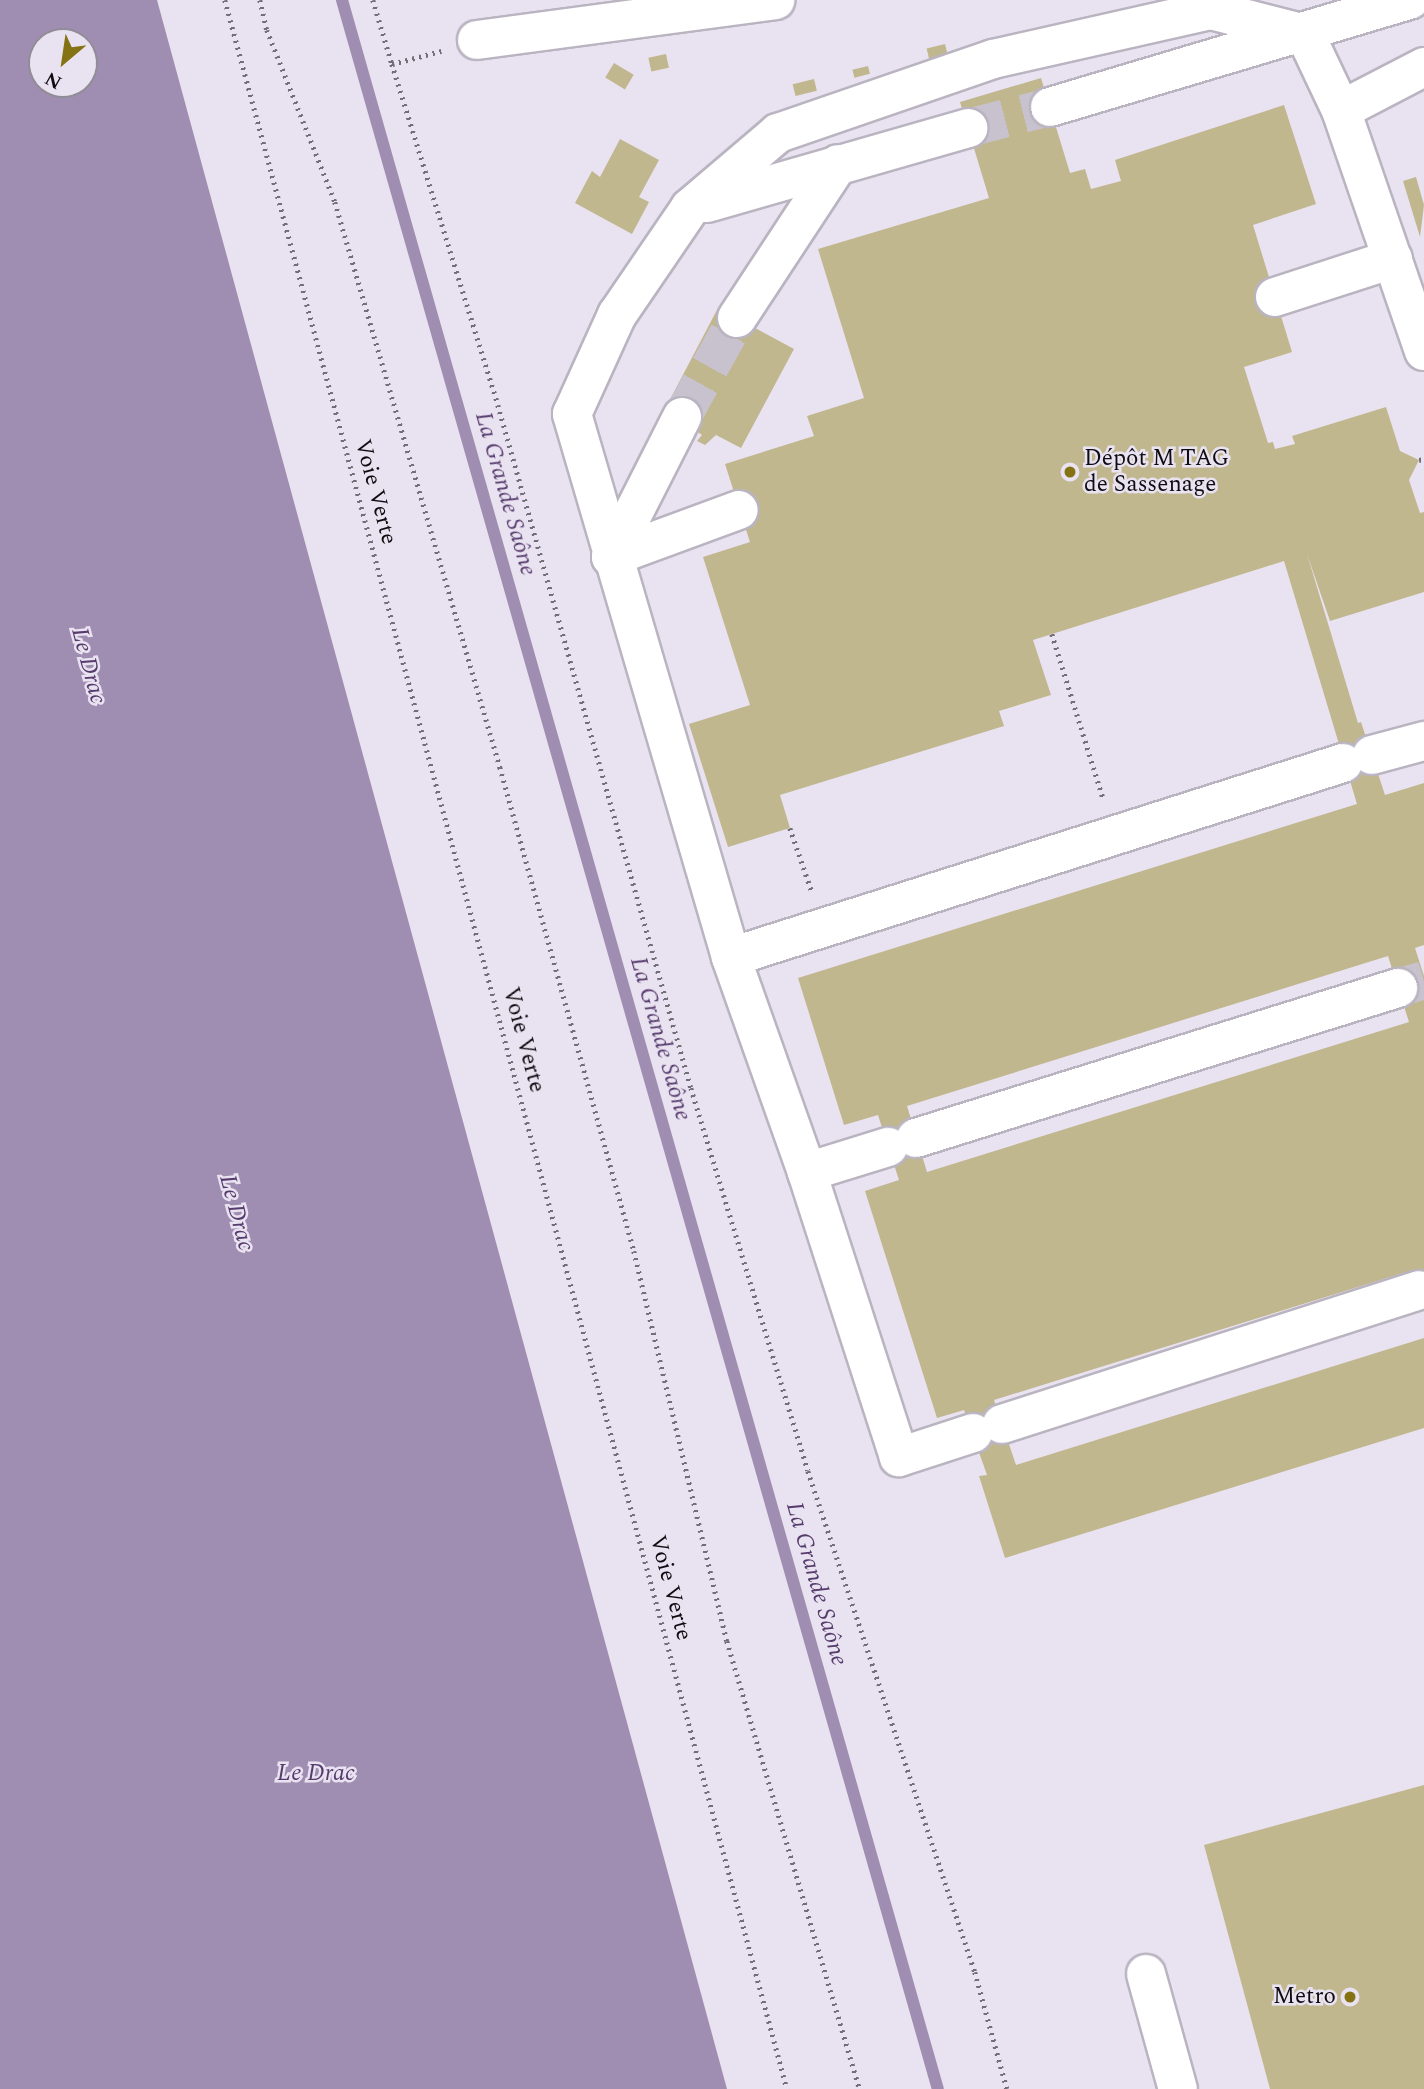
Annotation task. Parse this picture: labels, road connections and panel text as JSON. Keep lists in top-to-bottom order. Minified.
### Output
{"streets":{"path":["Voie Verte"]},"water":["La Grande Saône","Le Drac"],"places":["Dépôt M TAG de Sassenage","Metro"],"north":"bottom left"}
